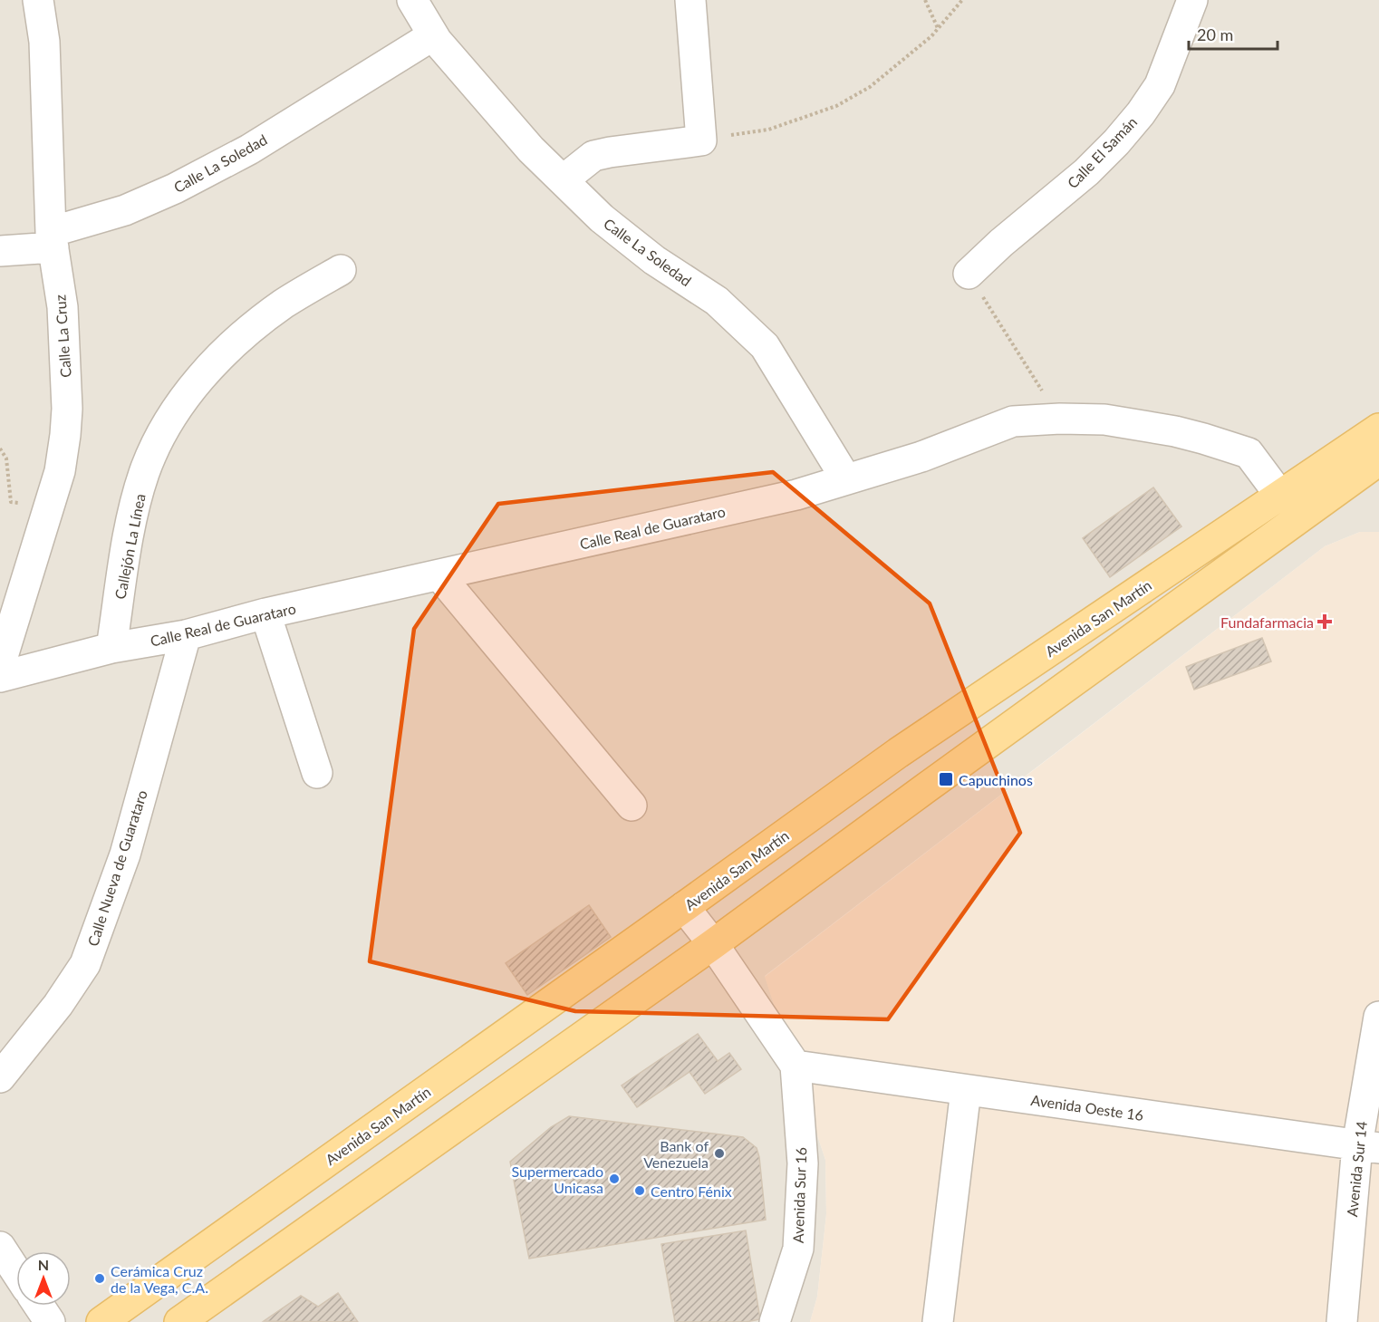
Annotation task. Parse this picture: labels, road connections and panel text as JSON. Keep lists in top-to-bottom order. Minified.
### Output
{"streets":{"main road":["Avenida San Martín"],"street":["Calle El Samán","Calle La Soledad","Calle La Cruz","Calle Real de Guarataro","Callejón La Línea","Calle Nueva de Guarataro","Avenida Oeste 16","Avenida Sur 14","Avenida Sur 16"]},"crossings":[["Calle La Soledad","Calle La Cruz"],["Calle La Soledad","Calle Real de Guarataro"],["Calle Real de Guarataro","Callejón La Línea"],["Calle Real de Guarataro","Avenida San Martín"],["Calle Real de Guarataro","Calle Nueva de Guarataro"],["Avenida Oeste 16","Avenida Sur 14"],["Avenida Oeste 16","Avenida Sur 16"]],"places":{"health":["Fundafarmacia"],"transit":["Capuchinos"],"other":["Bank of Venezuela","Supermercado Unicasa","Centro Fénix","Cerámica Cruz de la Vega, C.A."]},"scale_bar":"20 m","north":"top"}
